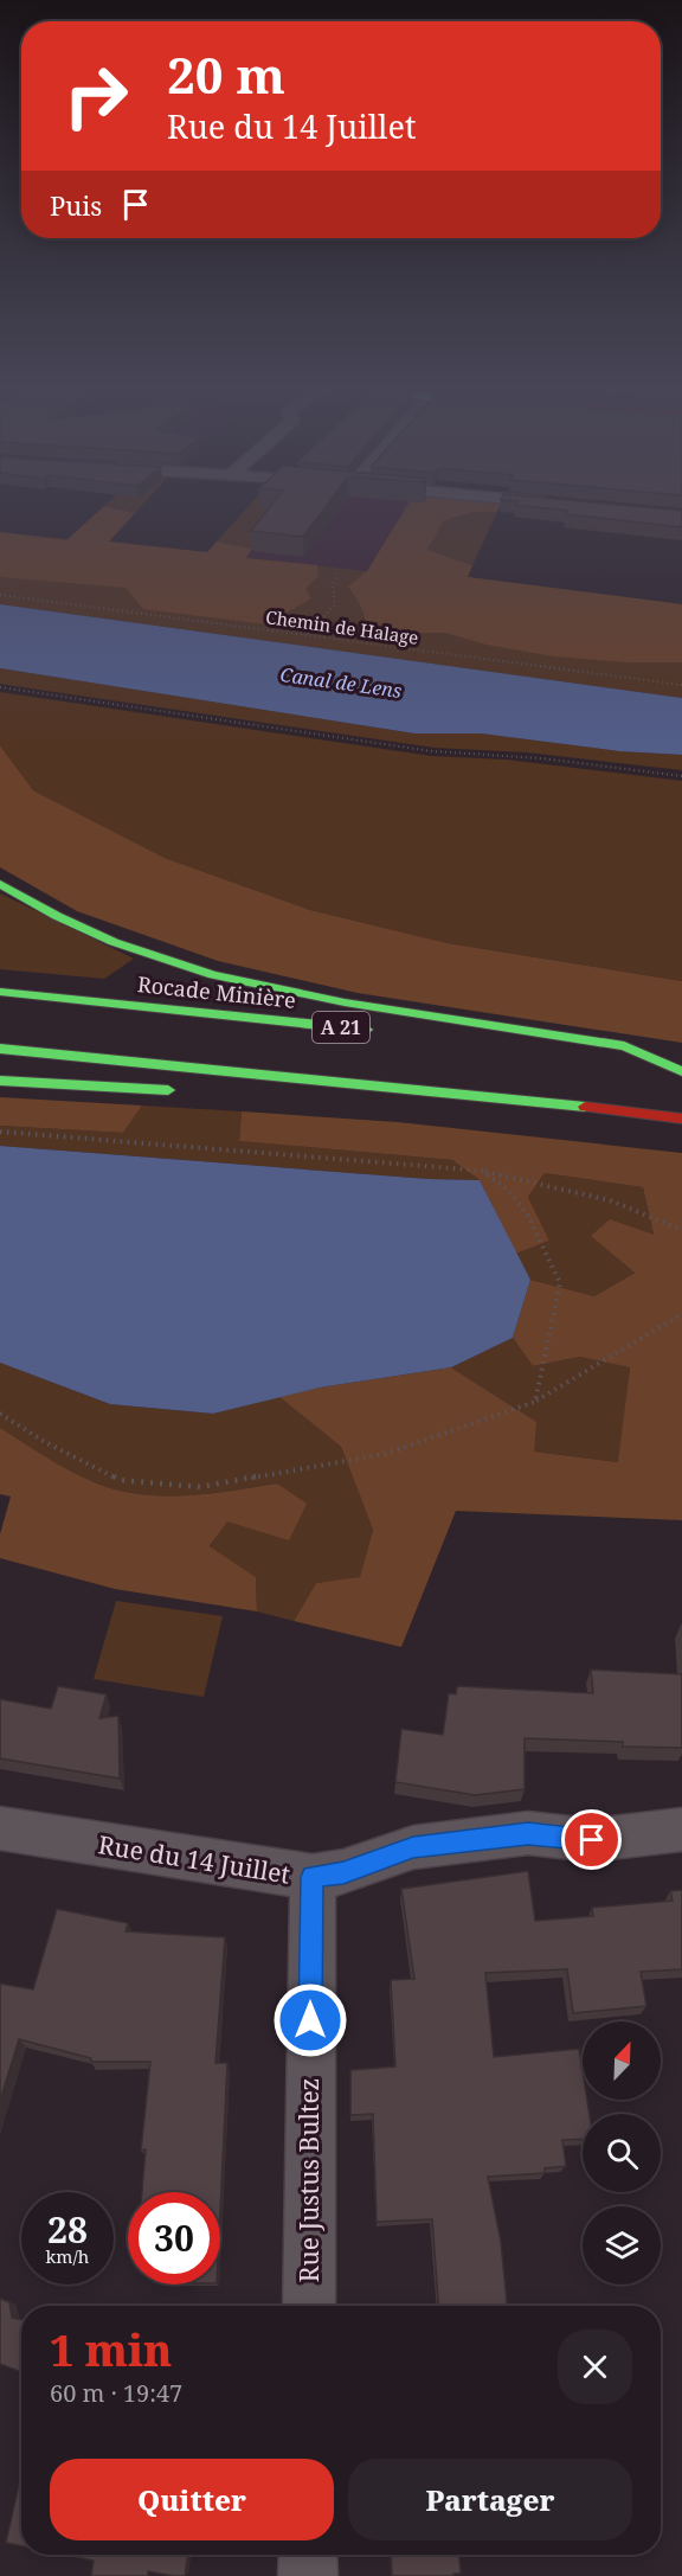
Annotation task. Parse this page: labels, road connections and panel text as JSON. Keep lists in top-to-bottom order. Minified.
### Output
{"streets":{"main road":["Rocade Minière","A 21"],"street":["Rue du 14 Juillet","Rue Justus Bultez"],"path":["Chemin de Halage"]},"crossings":[["Rue du 14 Juillet","Rue Justus Bultez"]],"water":["Canal de Lens"],"north":"top right","page":{"turn":["20 m","Rue du 14 Juillet"],"then":"Puis","speed":"28 km/h","limit":"30","heading":["1 min","60 m · 19:47"],"buttons":["Quitter","Partager"]}}
